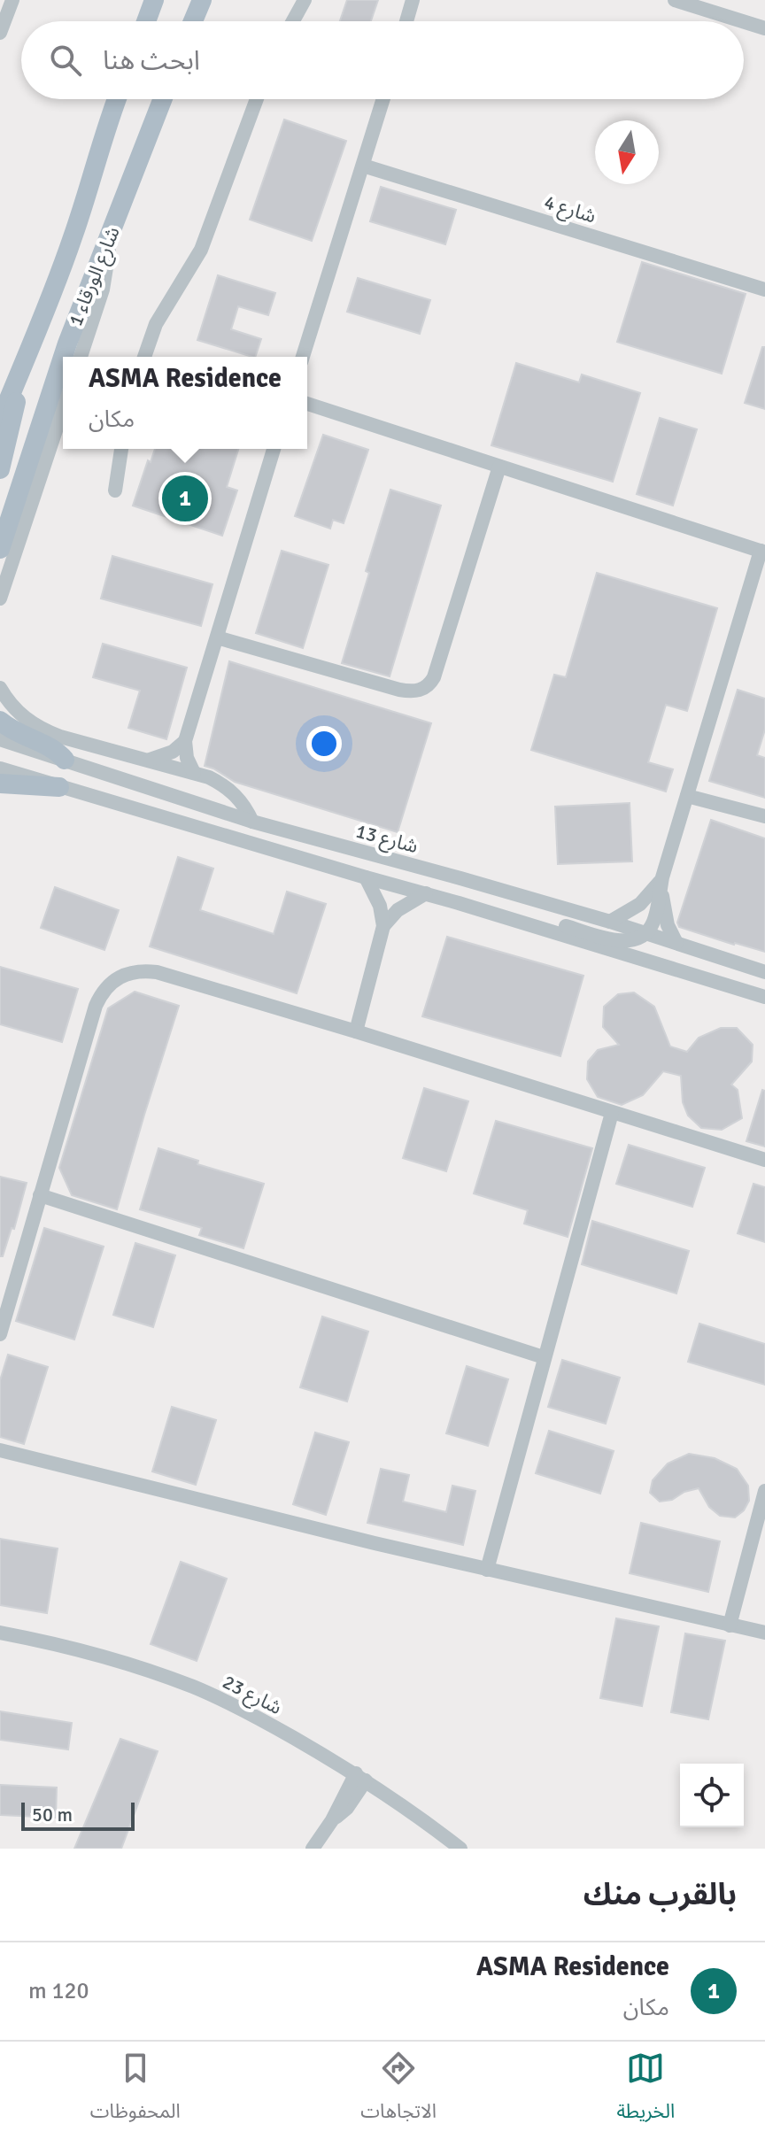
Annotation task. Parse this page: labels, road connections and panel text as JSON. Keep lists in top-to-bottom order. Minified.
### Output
{"streets":{"main road":["شارع الورقاء 1"],"street":["شارع 4","شارع 13","شارع 23"]},"scale_bar":"50 m","north":"bottom","page":{"search":"ابحث هنا","popup":["ASMA Residence","مكان"],"pins":"1","scale":"50 m","heading":"بالقرب منك","list":[{"mark":"1","name":"ASMA Residence","note":"مكان","value":"120 m"}],"nav":["الخريطة","الاتجاهات","المحفوظات"]}}
